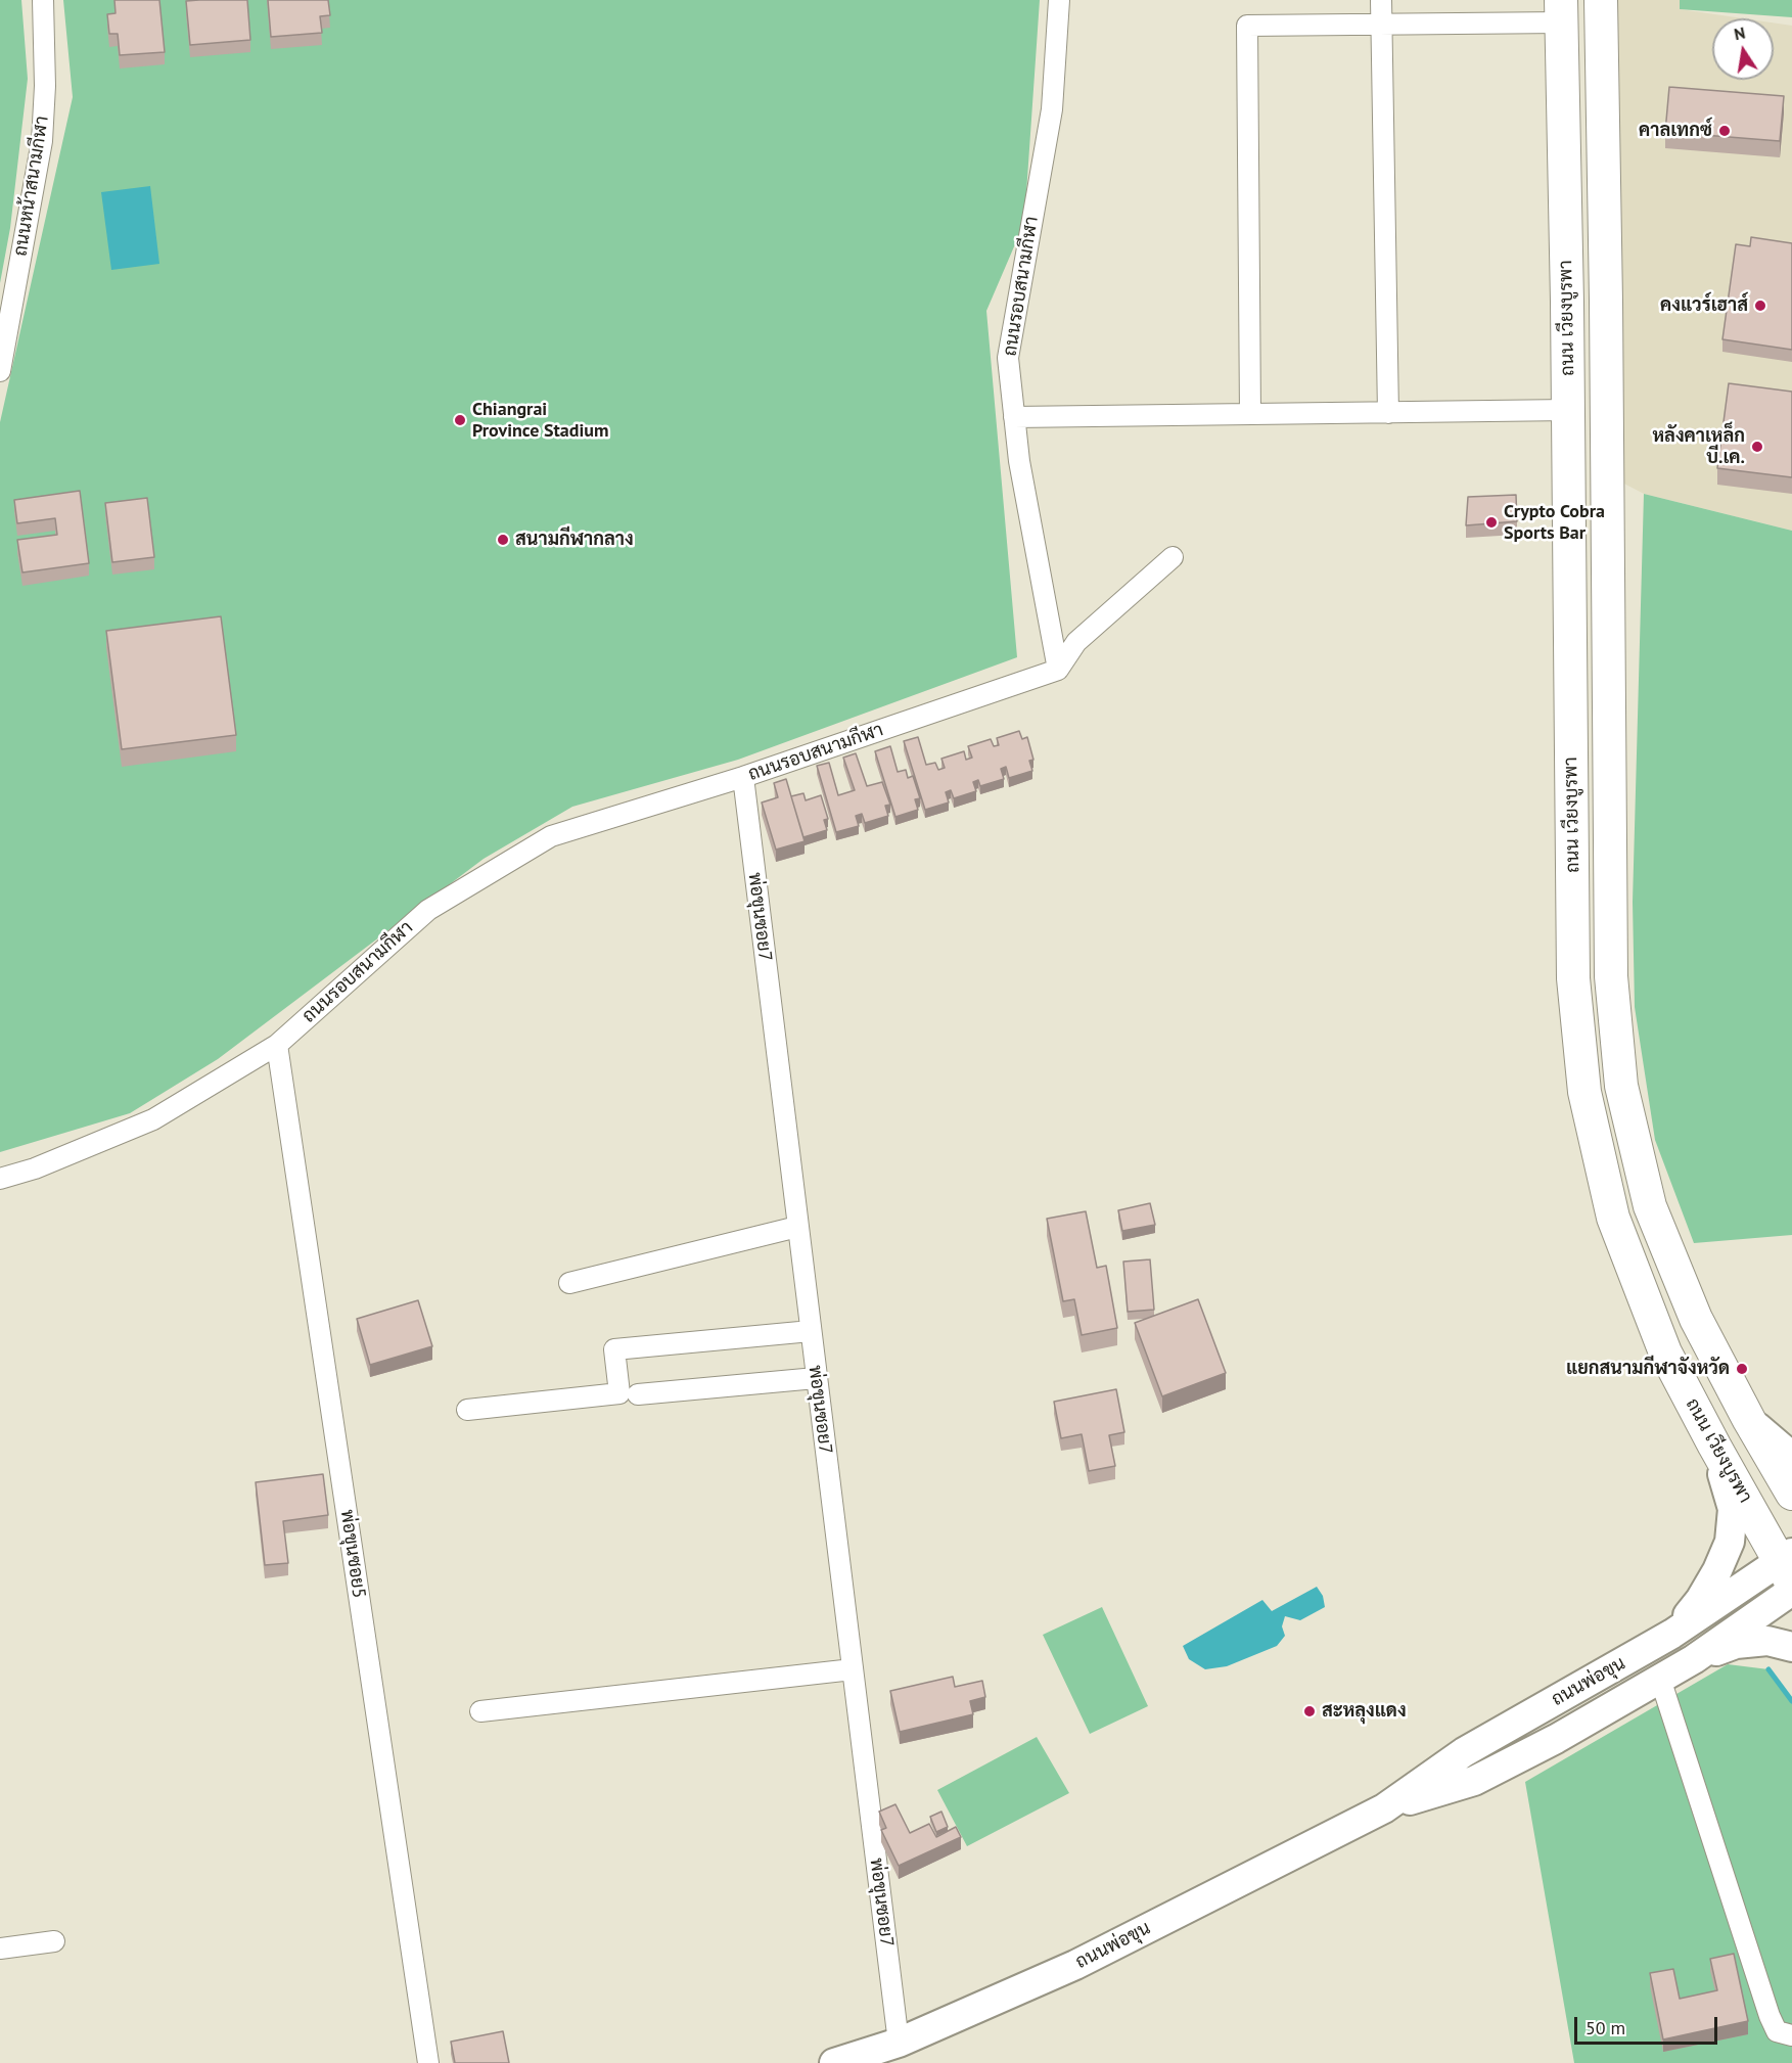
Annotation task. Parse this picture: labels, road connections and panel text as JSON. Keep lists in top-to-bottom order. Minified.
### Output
{"streets":{"main road":["ถนน เวียงบูรพา","ถนนพ่อขุน"],"street":["ถนนหน้าสนามกีฬา","ถนนรอบสนามกีฬา","พ่อขุนซอย7","พ่อขุนซอย5"]},"crossings":[["ถนนรอบสนามกีฬา","พ่อขุนซอย7"],["ถนนรอบสนามกีฬา","พ่อขุนซอย5"],["ถนน เวียงบูรพา","ถนนพ่อขุน"],["พ่อขุนซอย7","ถนนพ่อขุน"]],"places":["คาลเทกซ์","คงแวร์เฮาส์","Chiangrai Province Stadium","หลังคาเหล็ก บี.เค.","Crypto Cobra Sports Bar","สนามกีฬากลาง","แยกสนามกีฬาจังหวัด","สะหลุงแดง"],"scale_bar":"50 m","north":"top"}
